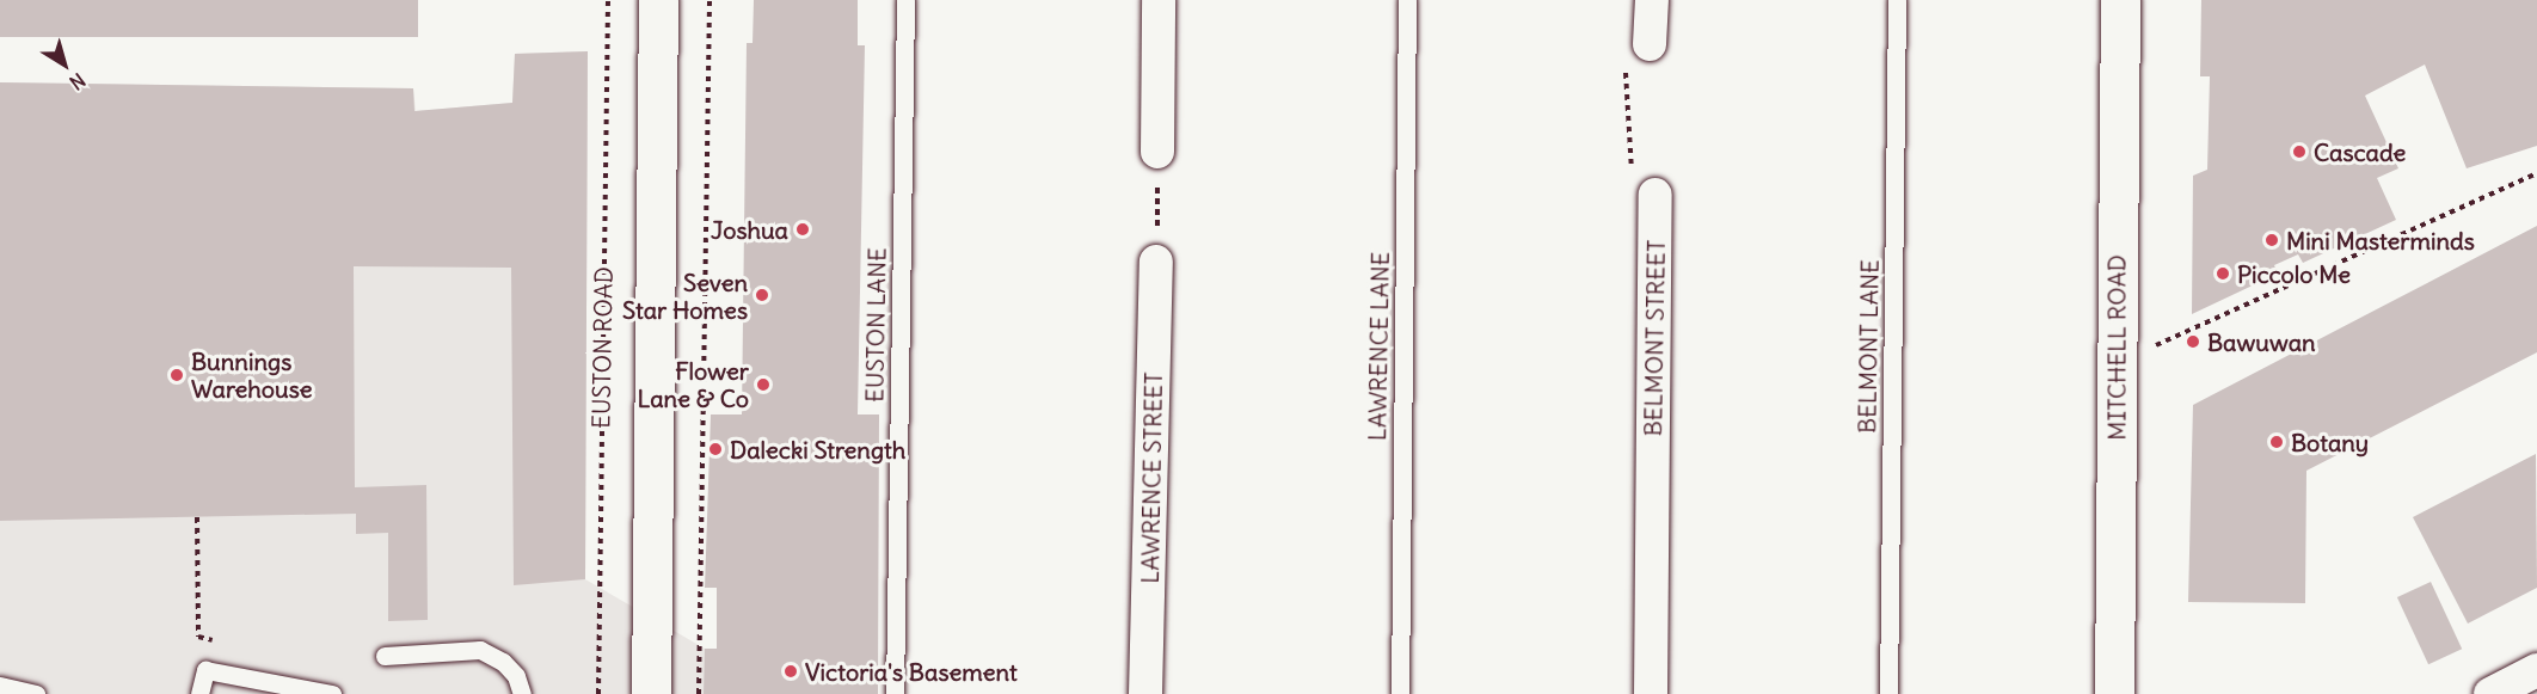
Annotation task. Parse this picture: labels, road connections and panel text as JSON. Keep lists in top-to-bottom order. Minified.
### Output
{"streets":{"street":["BELMONT STREET","MITCHELL ROAD","LAWRENCE STREET"],"lane":["EUSTON LANE","LAWRENCE LANE","BELMONT LANE"],"path":["EUSTON ROAD"]},"places":["Cascade","Joshua","Mini Masterminds","Piccolo Me","Seven Star Homes","Bawuwan","Bunnings Warehouse","Flower Lane & Co","Botany","Dalecki Strength","Victoria's Basement"],"north":"bottom right"}
